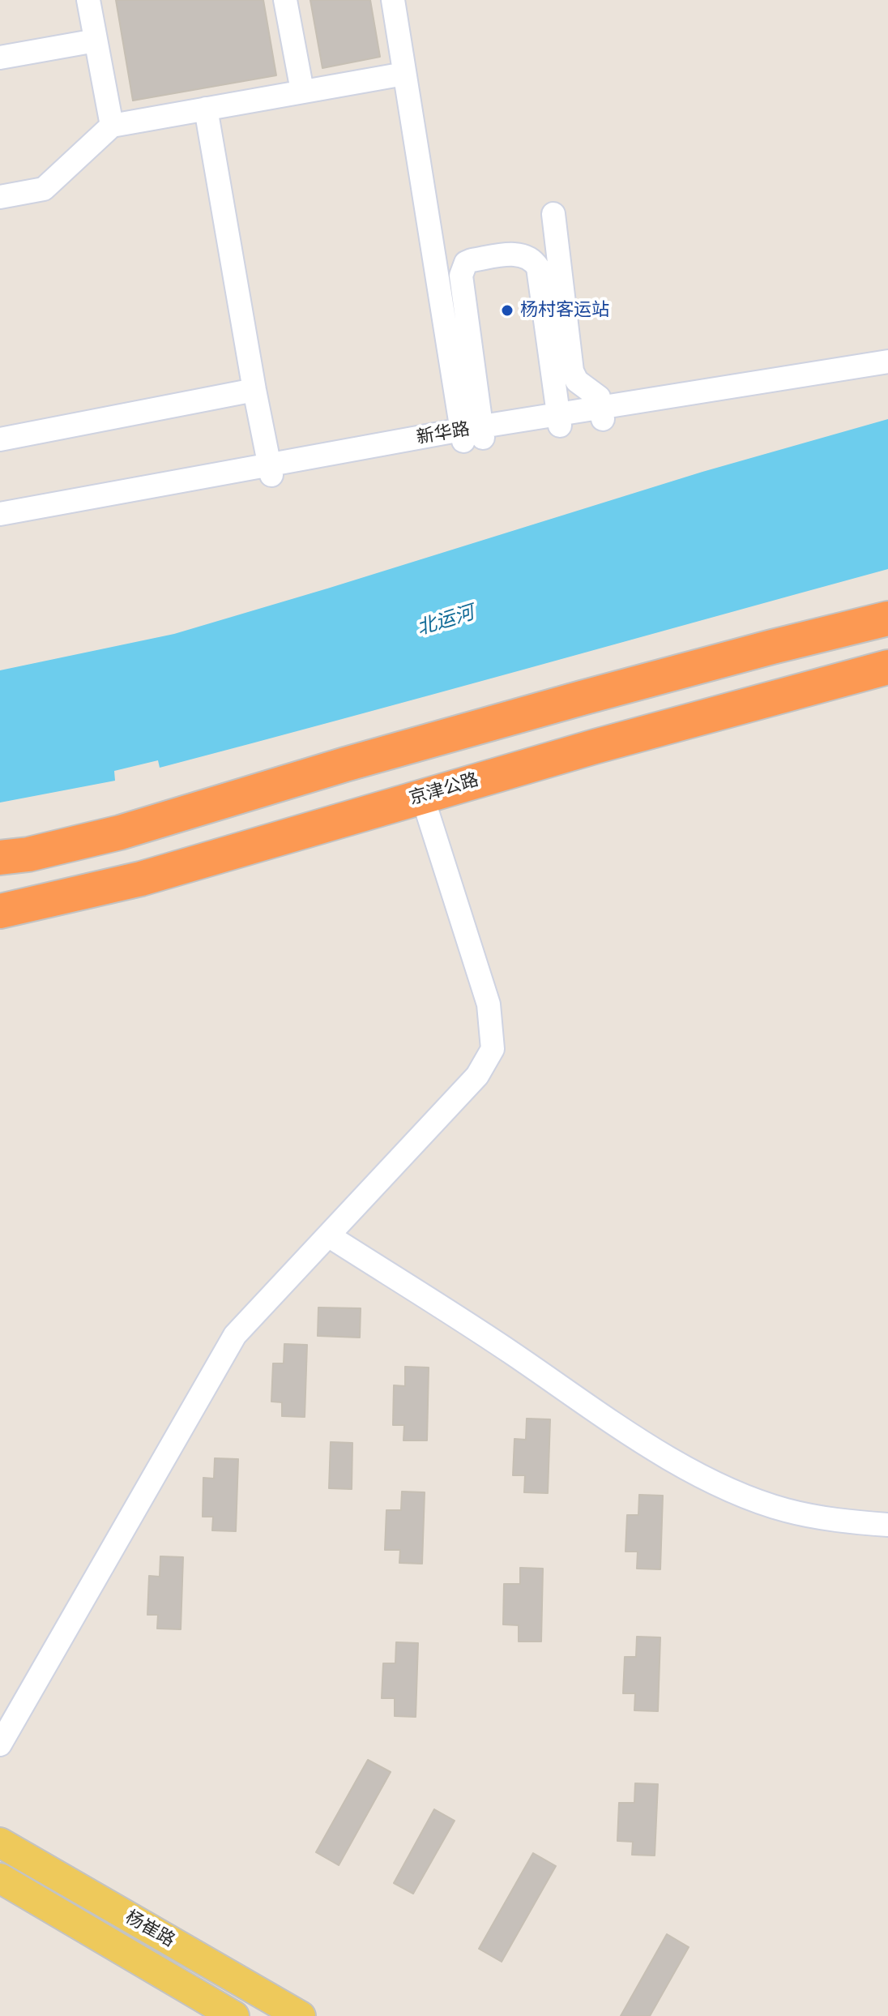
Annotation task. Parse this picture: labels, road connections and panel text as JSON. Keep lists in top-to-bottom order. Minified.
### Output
{"streets":{"highway":["京津公路"],"main road":["杨崔路"],"street":["新华路"]},"water":["北运河"],"places":["杨村客运站"]}
